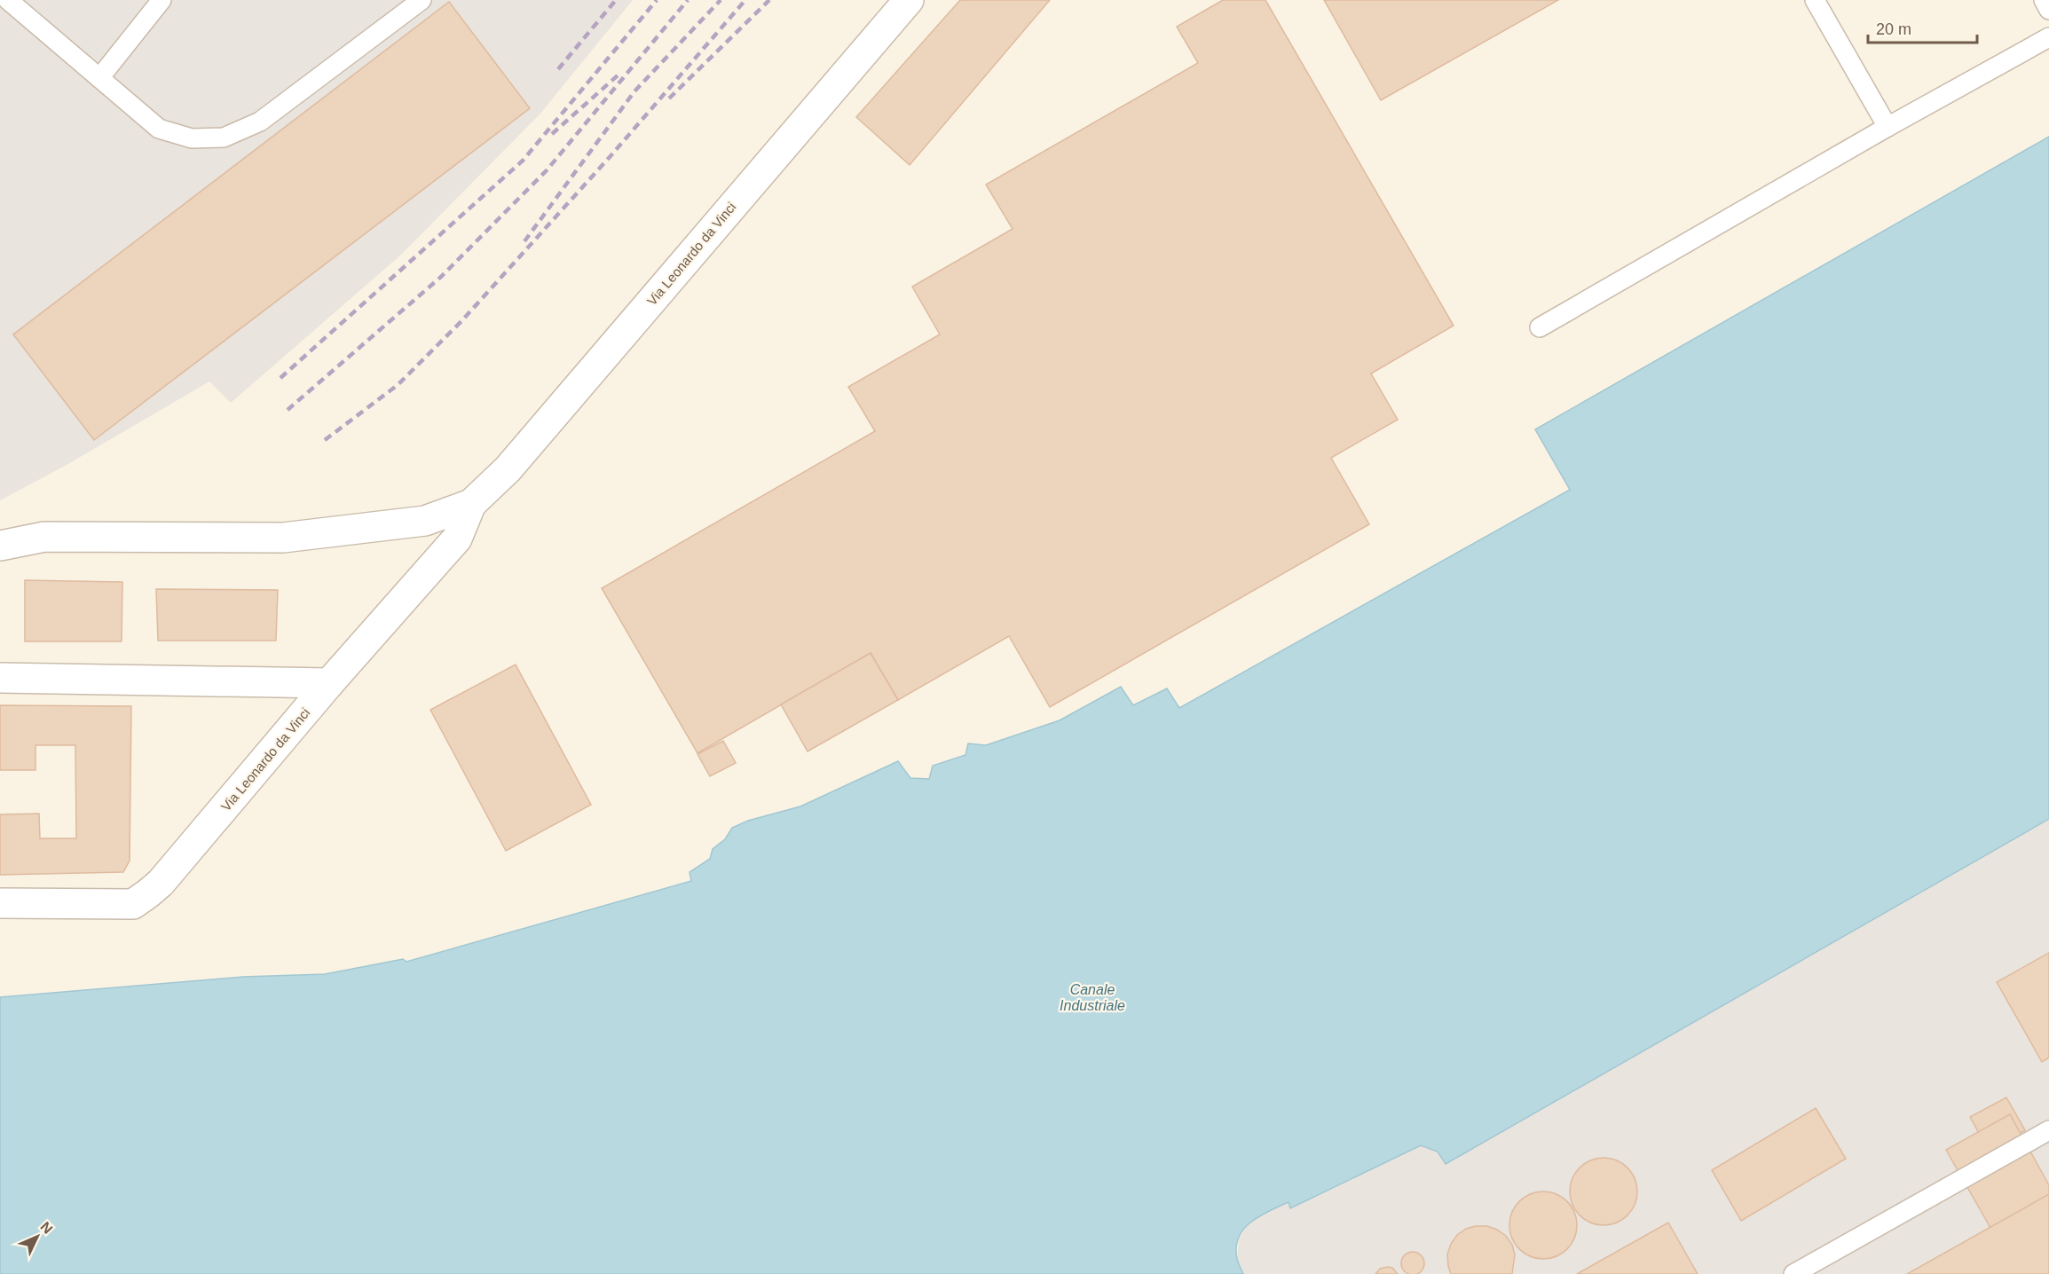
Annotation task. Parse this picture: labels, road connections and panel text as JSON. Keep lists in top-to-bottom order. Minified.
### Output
{"streets":{"street":["Via Leonardo da Vinci"]},"water":["Canale Industriale"],"scale_bar":"20 m","north":"top right"}
